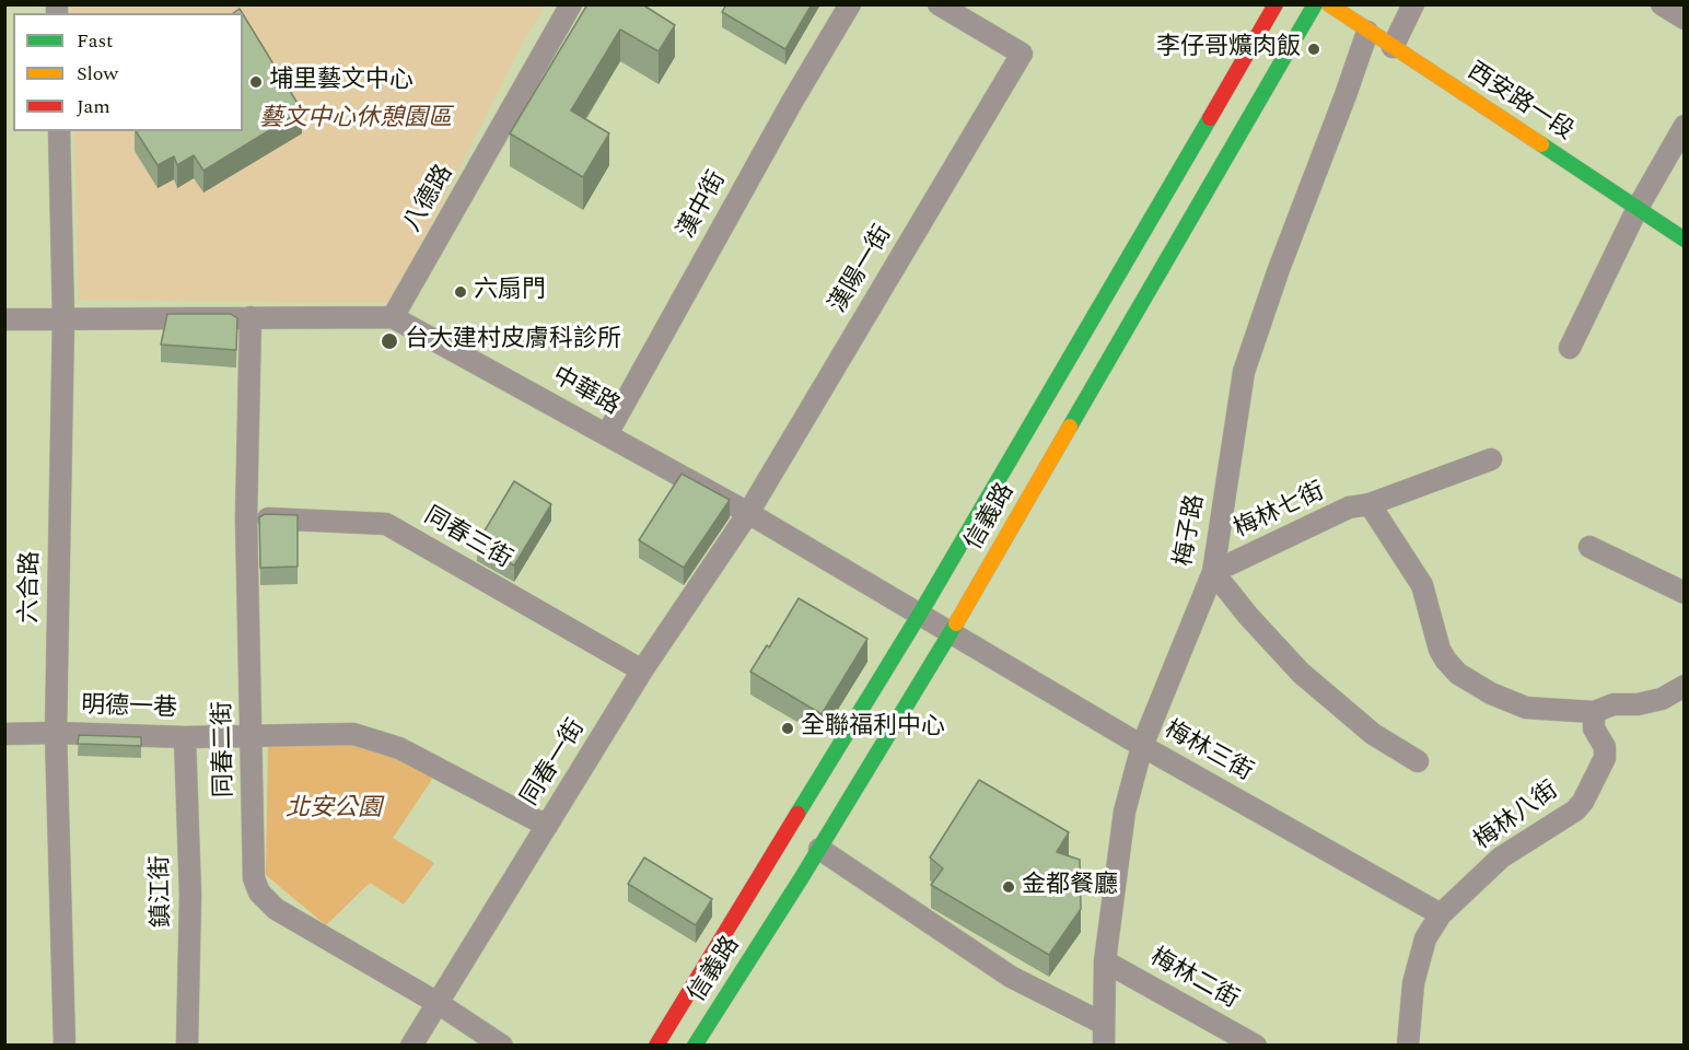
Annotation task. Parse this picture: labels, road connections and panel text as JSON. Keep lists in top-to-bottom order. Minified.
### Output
{"streets":{"main road":["西安路一段","信義路"],"street":["八德路","漢中街","漢陽一街","中華路","梅林七街","梅子路","同春三街","六合路","明德一巷","同春二街","梅林三街","同春一街","梅林八街","鎮江街","梅林二街"]},"crossings":[["西安路一段","梅子路"],["八德路","中華路"],["漢中街","中華路"],["漢陽一街","中華路"],["漢陽一街","同春一街"],["中華路","信義路"],["中華路","六合路"],["中華路","同春二街"],["中華路","梅林三街"],["中華路","同春一街"],["梅林七街","梅子路"],["信義路","梅林三街"],["梅子路","梅林三街"],["梅子路","梅林二街"],["同春三街","同春二街"],["同春三街","同春一街"],["六合路","明德一巷"],["明德一巷","同春二街"],["明德一巷","同春一街"],["明德一巷","鎮江街"],["同春二街","同春一街"],["梅林三街","梅林八街"]],"parks":["藝文中心休憩園區","北安公園"],"places":["李仔哥爌肉飯","埔里藝文中心","六扇門","台大建村皮膚科診所","全聯福利中心","金都餐廳"],"legend":["Fast","Slow","Jam"]}
